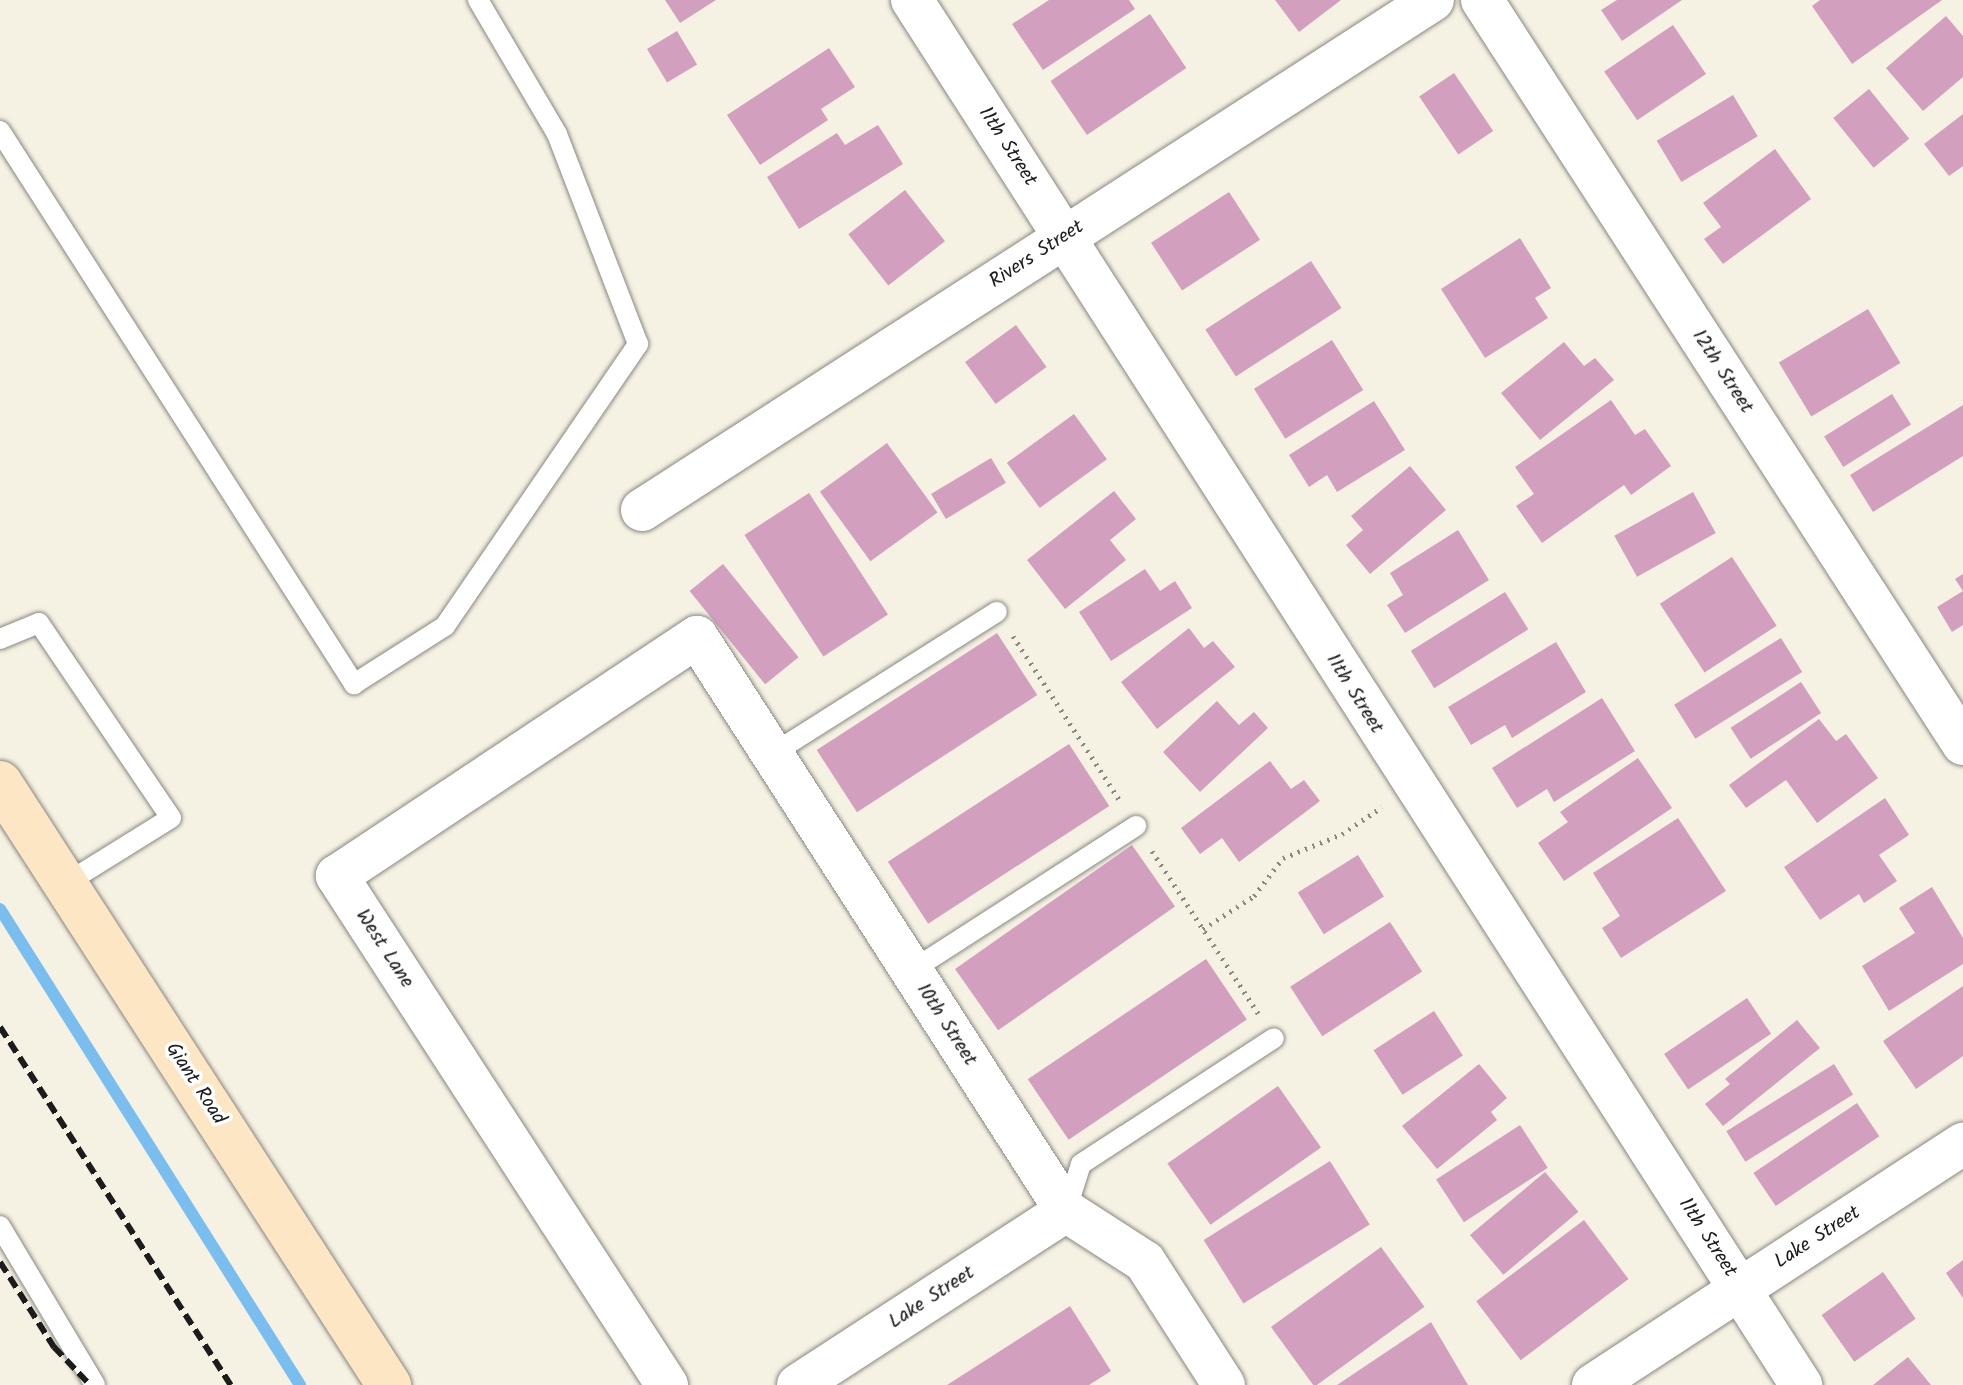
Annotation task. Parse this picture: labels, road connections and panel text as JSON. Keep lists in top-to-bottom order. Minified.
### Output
{"streets":{"street":["11th Street","Rivers Street","12th Street","West Lane","10th Street","Giant Road","Lake Street"]},"crossings":[["11th Street","Rivers Street"],["11th Street","Lake Street"],["West Lane","10th Street"],["10th Street","Lake Street"]]}
